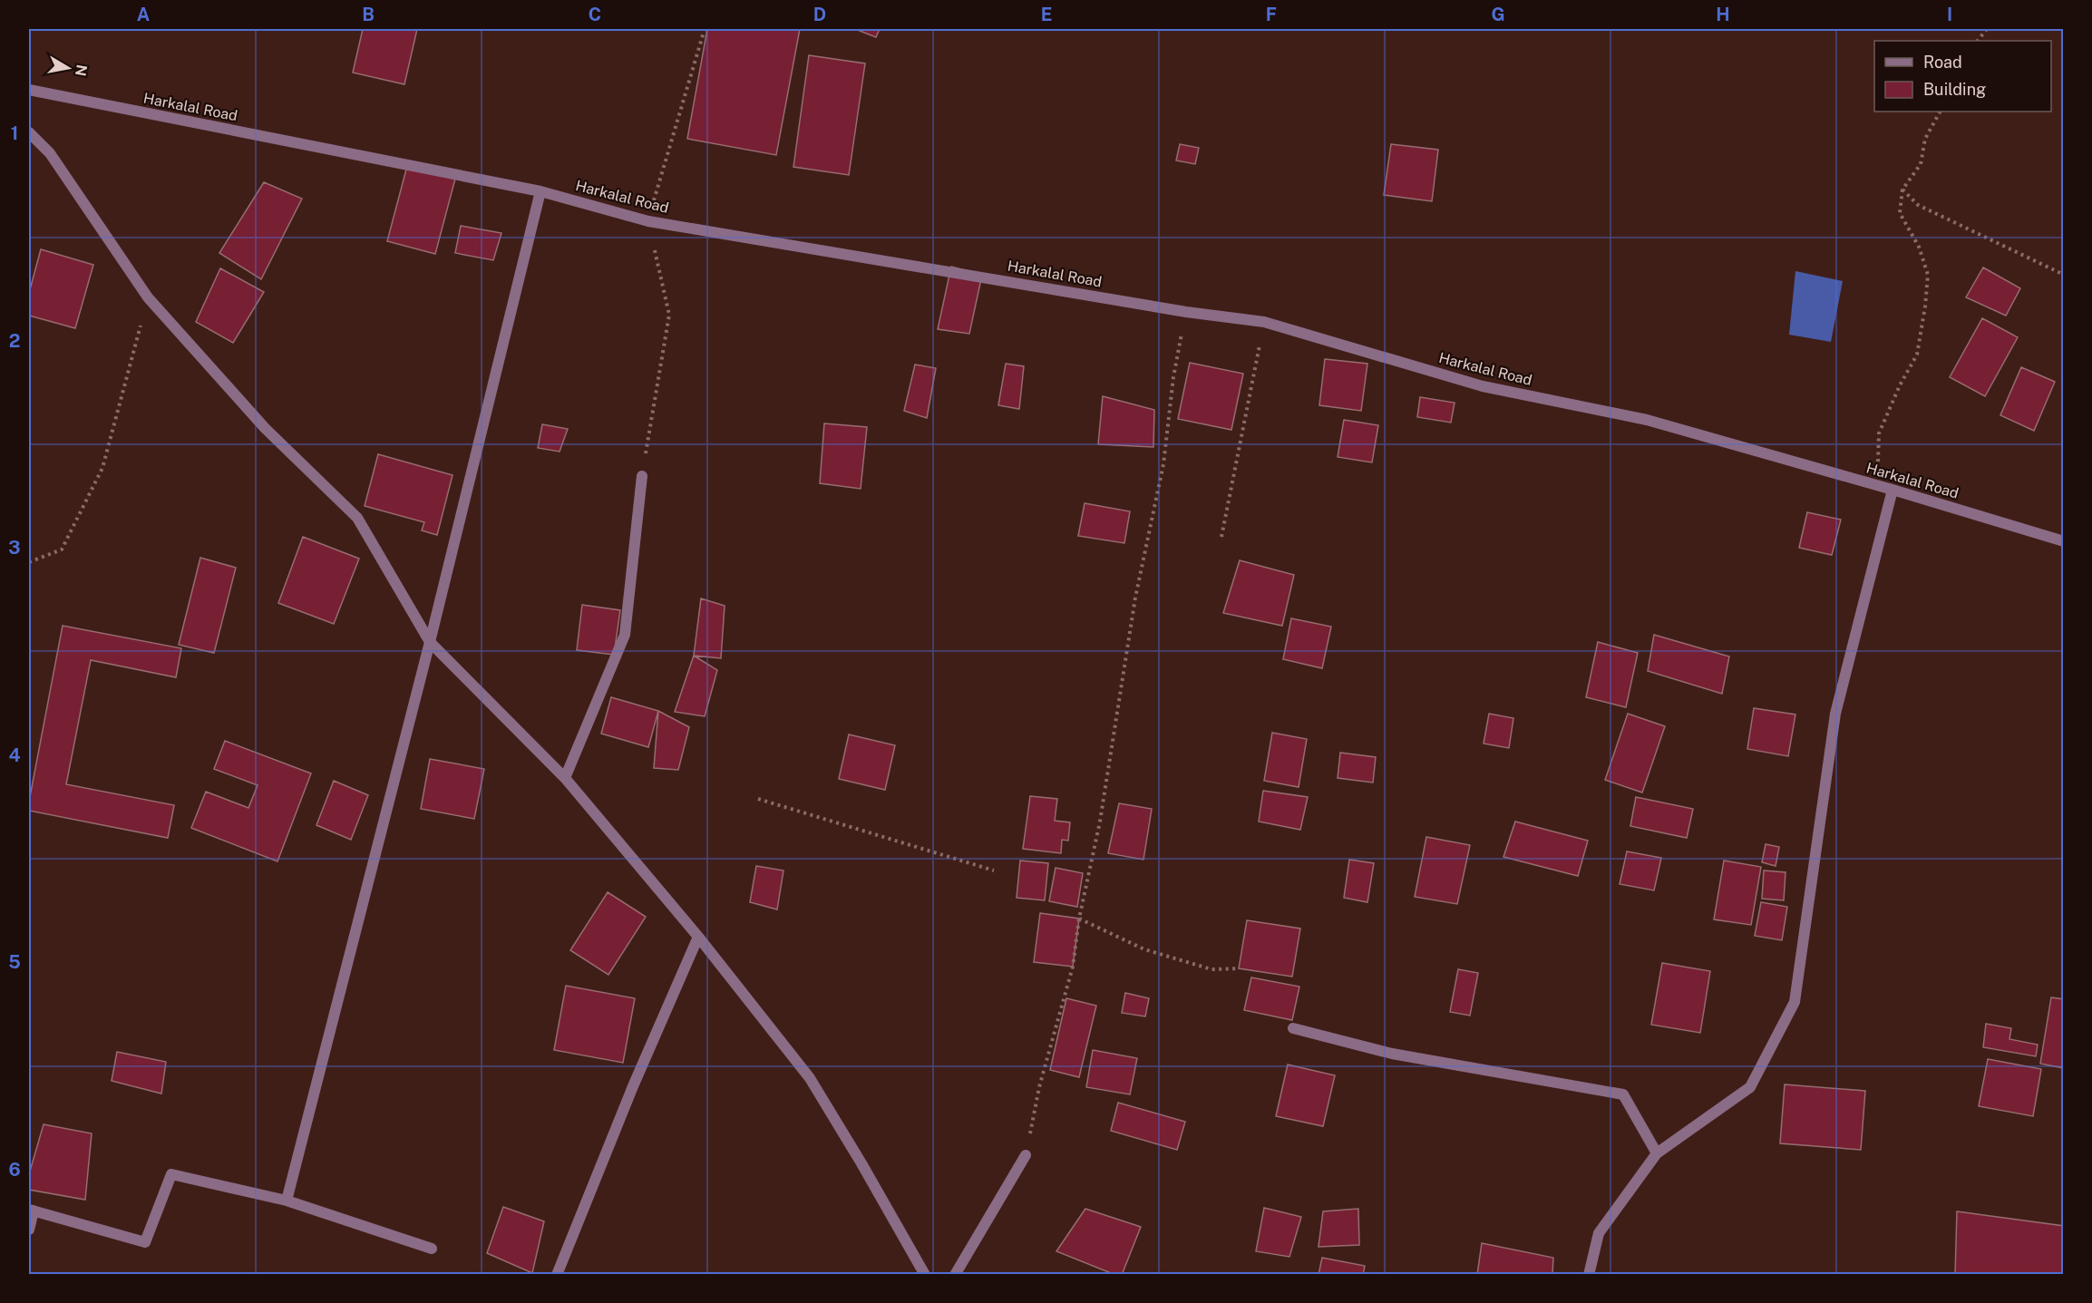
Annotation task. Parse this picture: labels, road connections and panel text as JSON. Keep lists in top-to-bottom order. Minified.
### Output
{"streets":{"street":["Harkalal Road"]},"legend":["Road","Building"],"north":"right","grid":{"columns":["A","B","C","D","E","F","G","H","I"],"rows":["1","2","3","4","5","6"]}}
